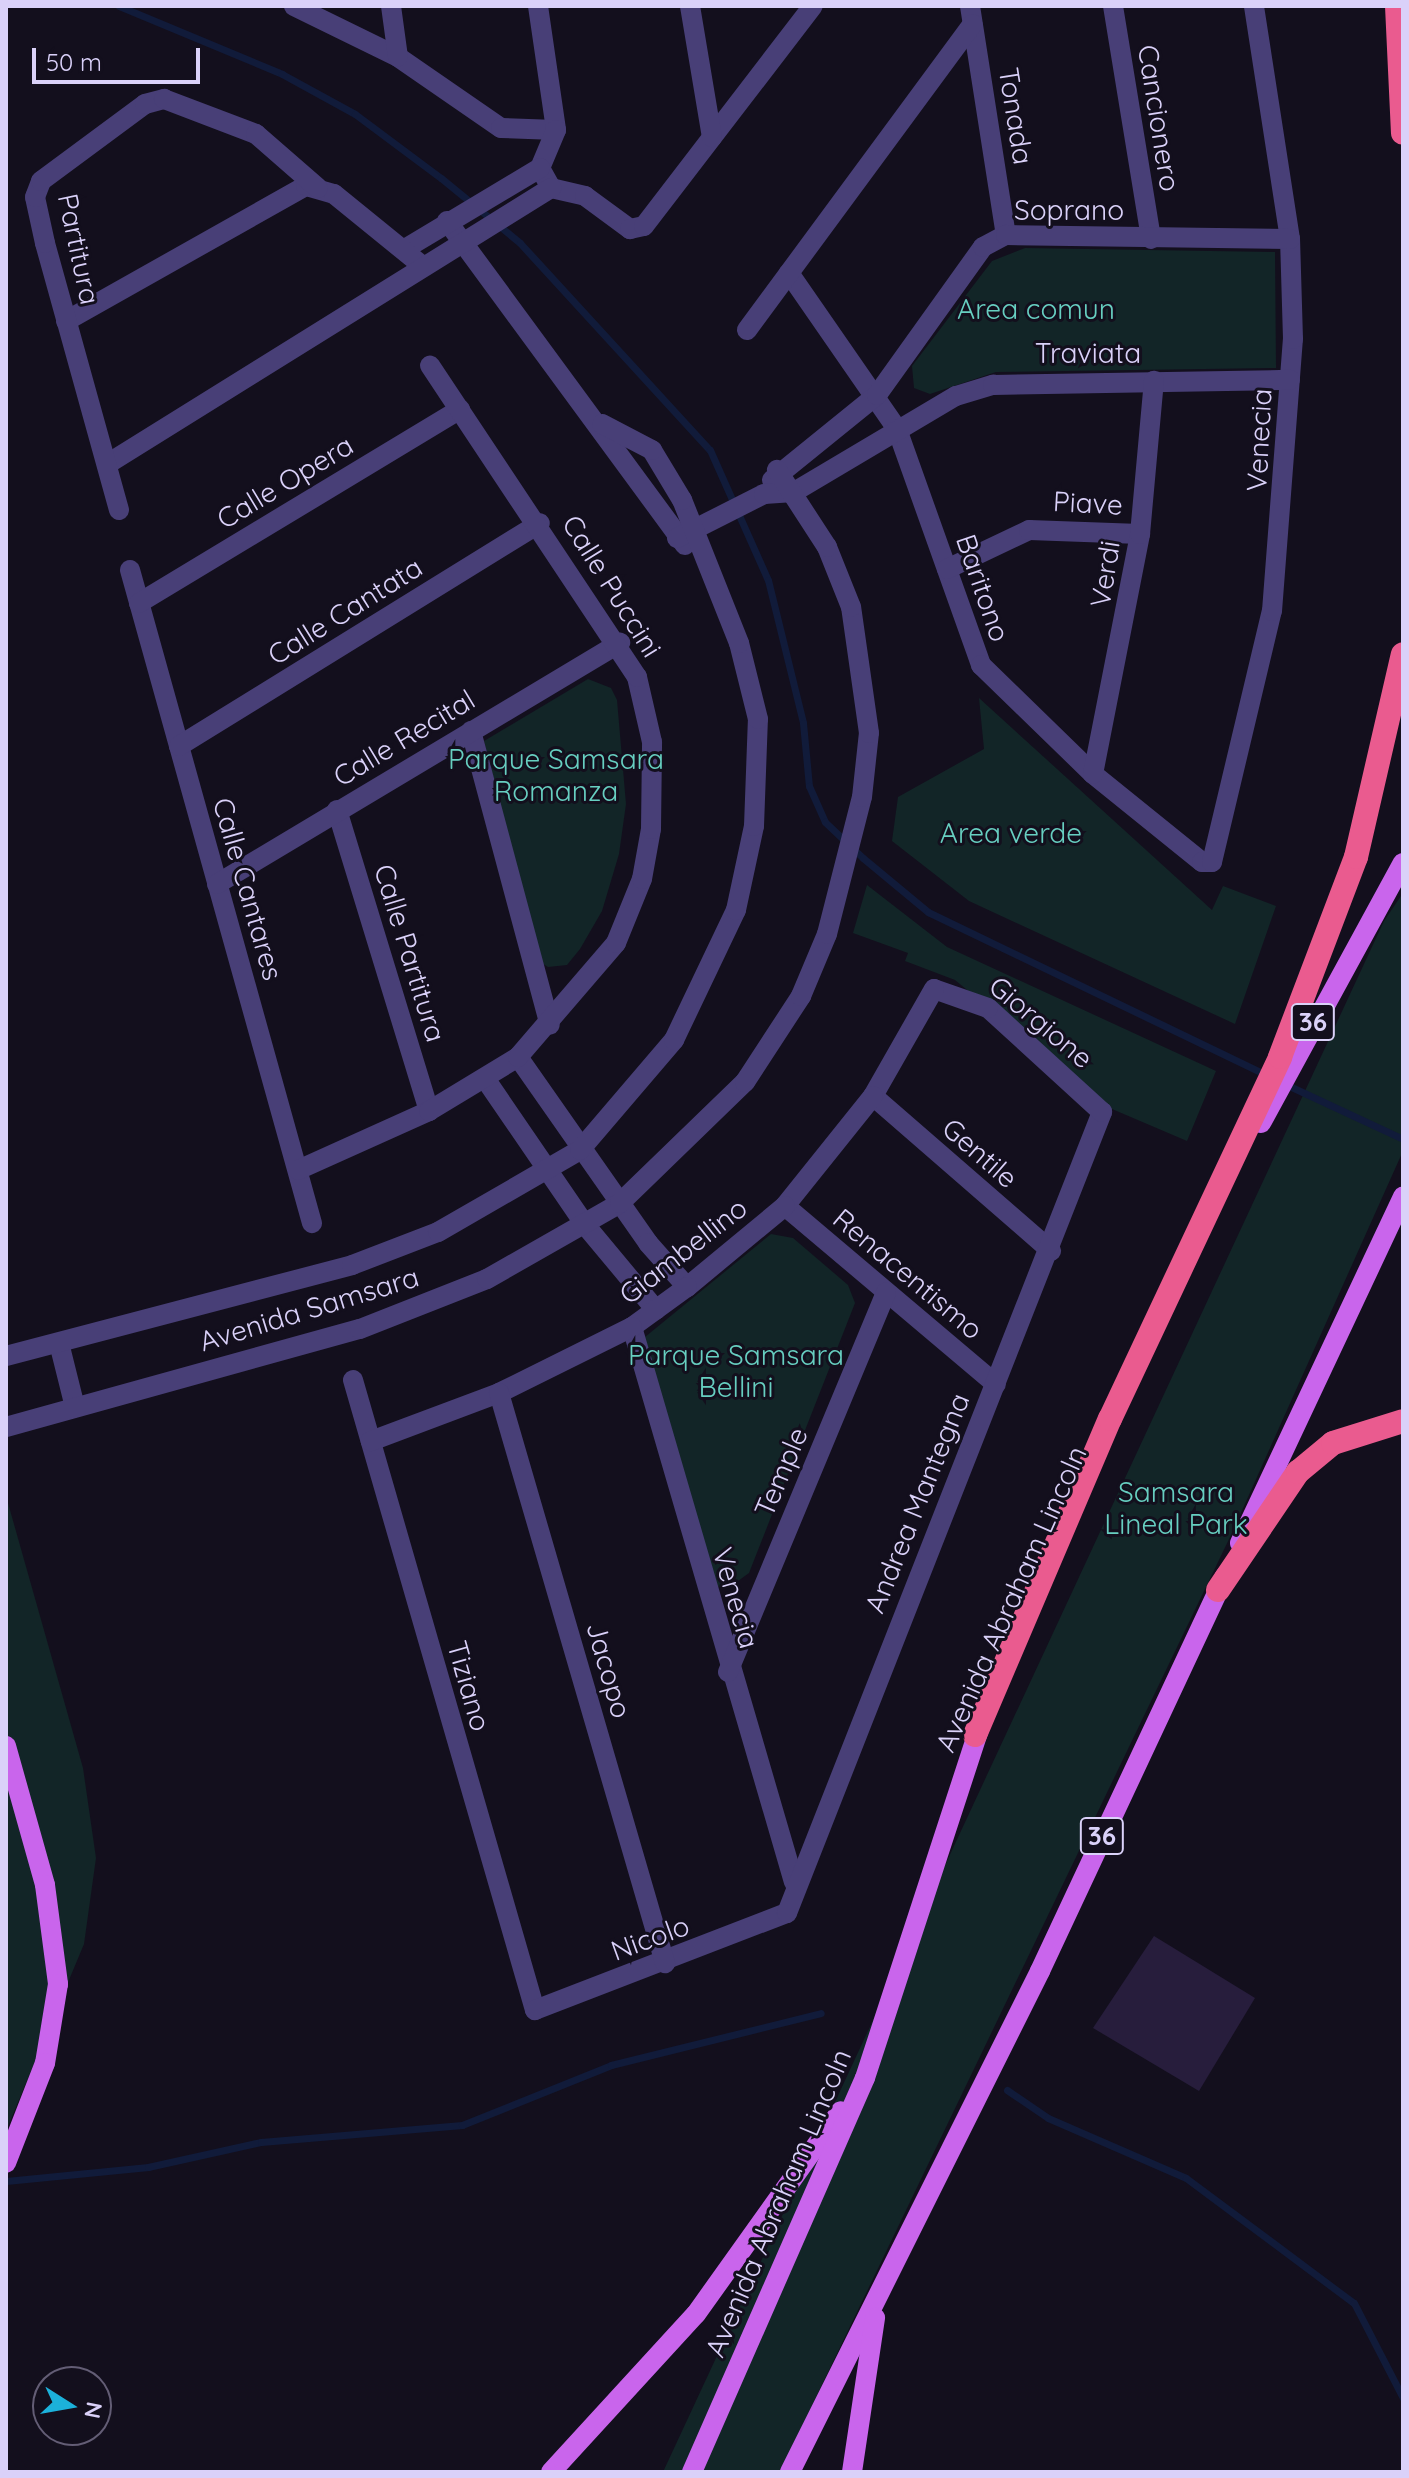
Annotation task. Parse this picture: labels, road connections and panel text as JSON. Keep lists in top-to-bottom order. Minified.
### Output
{"streets":{"main road":["36","Avenida Abraham Lincoln"],"street":["Tonada","Cancionero","Soprano","Partitura","Traviata","Venecia","Calle Opera","Piave","Verdi","Calle Puccini","Baritono","Calle Cantata","Calle Recital","Calle Cantares","Calle Partitura","Giorgione","Gentile","Giambellino","Renacentismo","Avenida Samsara","Temple","Andrea Mantegna","Jacopo","Tiziano","Nicolo"]},"crossings":[["Tonada","Soprano"],["Cancionero","Soprano"],["Soprano","Venecia"],["Soprano","Baritono"],["Soprano","Avenida Samsara"],["Traviata","Venecia"],["Traviata","Verdi"],["Traviata","Baritono"],["Traviata","Avenida Samsara"],["Venecia","Baritono"],["Venecia","Giambellino"],["Venecia","Temple"],["Venecia","Andrea Mantegna"],["Calle Opera","Calle Puccini"],["Calle Opera","Calle Cantares"],["Piave","Verdi"],["Piave","Baritono"],["Verdi","Baritono"],["Calle Puccini","Calle Cantata"],["Calle Puccini","Calle Recital"],["Calle Puccini","Calle Cantares"],["Calle Puccini","Calle Partitura"],["Calle Cantata","Calle Cantares"],["Calle Recital","Calle Cantares"],["Calle Recital","Calle Partitura"],["Giorgione","Giambellino"],["Giorgione","Andrea Mantegna"],["Gentile","Giambellino"],["Gentile","Andrea Mantegna"],["Giambellino","Renacentismo"],["Giambellino","Jacopo"],["Giambellino","Tiziano"],["Renacentismo","Temple"],["Renacentismo","Andrea Mantegna"],["Andrea Mantegna","Nicolo"],["Jacopo","Nicolo"],["Tiziano","Nicolo"]],"parks":["Area comun","Parque Samsara Romanza","Area verde","Parque Samsara Bellini","Samsara Lineal Park"],"scale_bar":"50 m","north":"right"}
